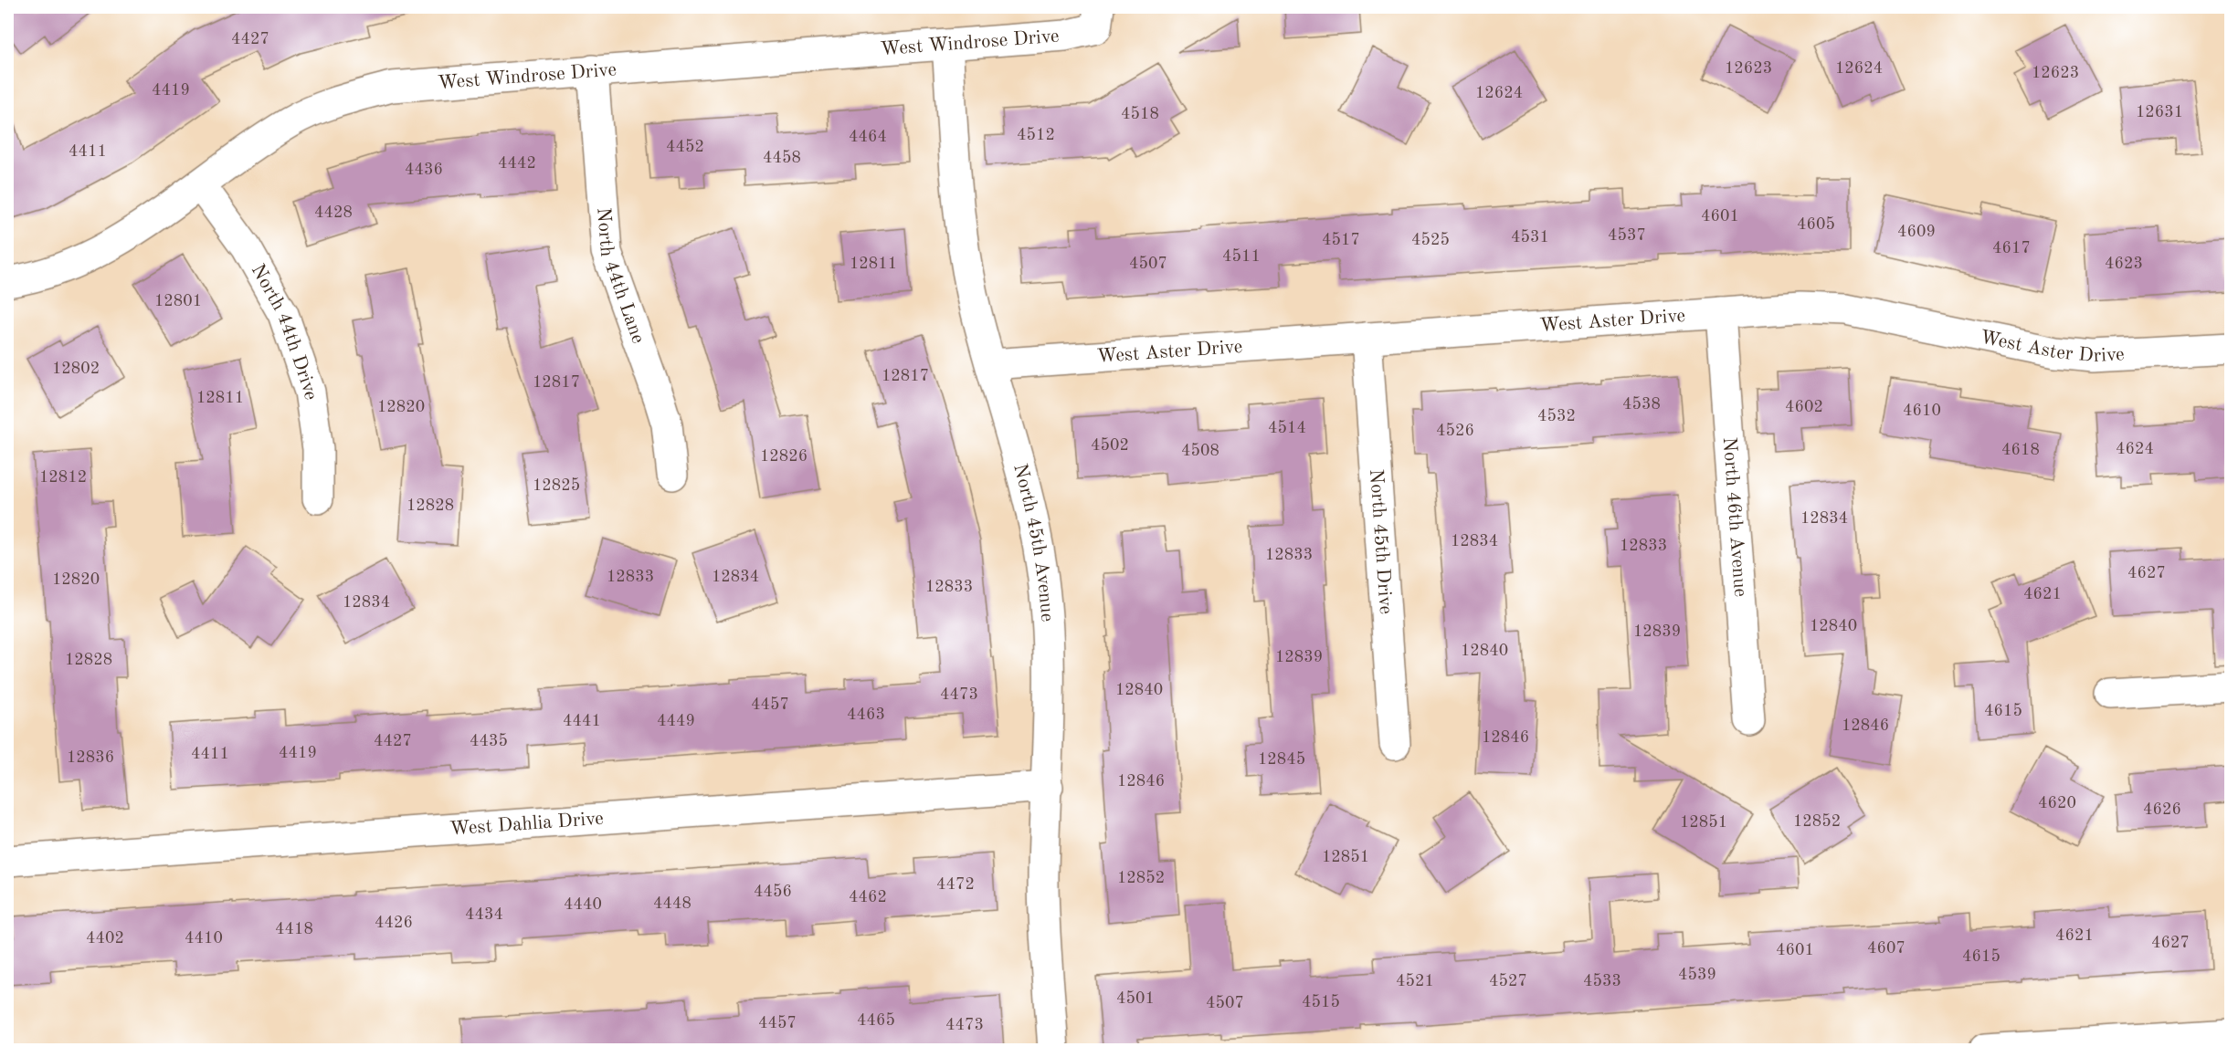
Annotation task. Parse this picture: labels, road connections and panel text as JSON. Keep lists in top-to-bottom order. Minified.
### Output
{"streets":{"street":["West Windrose Drive","North 44th Lane","West Aster Drive","North 44th Drive","North 46th Avenue","North 45th Drive","North 45th Avenue","West Dahlia Drive"]},"crossings":[["West Windrose Drive","North 44th Lane"],["West Windrose Drive","North 44th Drive"],["West Windrose Drive","North 45th Avenue"],["West Aster Drive","North 46th Avenue"],["West Aster Drive","North 45th Drive"],["West Aster Drive","North 45th Avenue"],["North 45th Avenue","West Dahlia Drive"]],"house_numbers":["4427","12623","12624","12623","4419","12624","12631","4518","4512","4464","4452","4411","4458","4442","4436","4428","4601","4605","4609","4537","4531","4517","4525","4617","4511","12811","4507","4623","12801","12802","12817","12817","12811","4538","12820","4602","4610","4532","4514","4526","4502","4624","4618","4508","12826","12812","12825","12828","12834","12834","12833","12833","4627","12833","12834","12820","12833","4621","12834","12840","12839","12840","12839","12828","12840","4473","4457","4615","4463","4441","4449","12846","12846","4427","4435","4419","4411","12836","12845","12846","4620","4626","12852","12851","12851","12852","4472","4456","4462","4448","4440","4434","4426","4418","4621","4402","4410","4627","4607","4601","4615","4539","4521","4527","4533","4501","4515","4507","4465","4457","4473"]}
